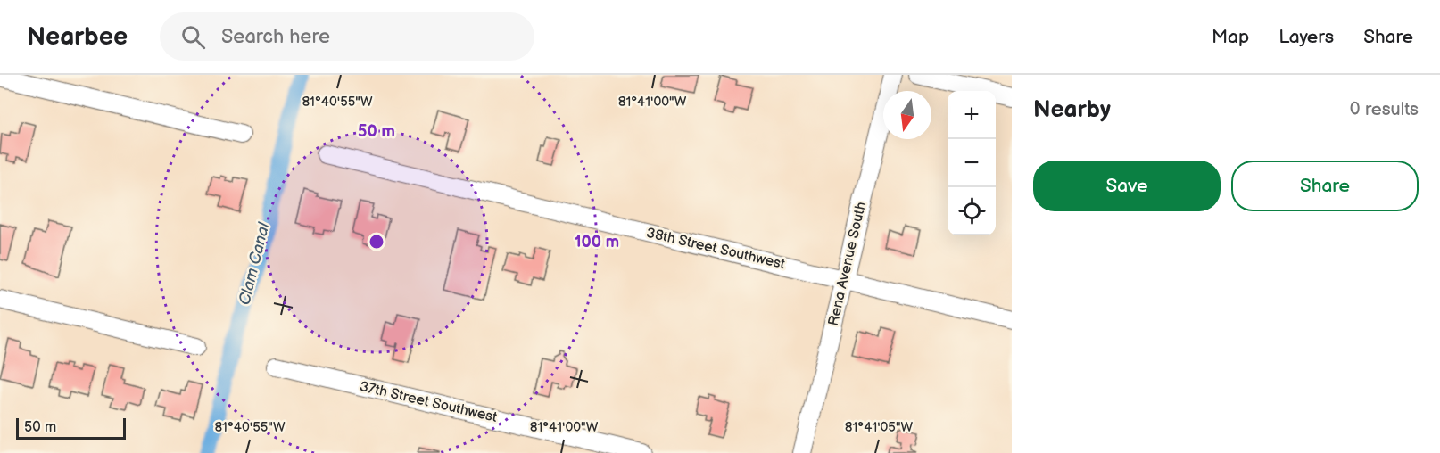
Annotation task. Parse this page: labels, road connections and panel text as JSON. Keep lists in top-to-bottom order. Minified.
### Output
{"streets":{"street":["38th Street Southwest","Rena Avenue South","37th Street Southwest"]},"crossings":[["38th Street Southwest","Rena Avenue South"]],"water":["Clam Canal"],"scale_bar":"50 m","north":"bottom","page":{"header":"Nearbee","search":"Search here","nav":["Map","Layers","Share"],"heading":["Nearby","0 results"],"map_buttons":["+","−"],"buttons":["Save","Share"],"scale":"50 m"},"coordinates":["81°40'55\"W","81°41'00\"W","81°41'05\"W"],"rings":["50 m","100 m"]}
